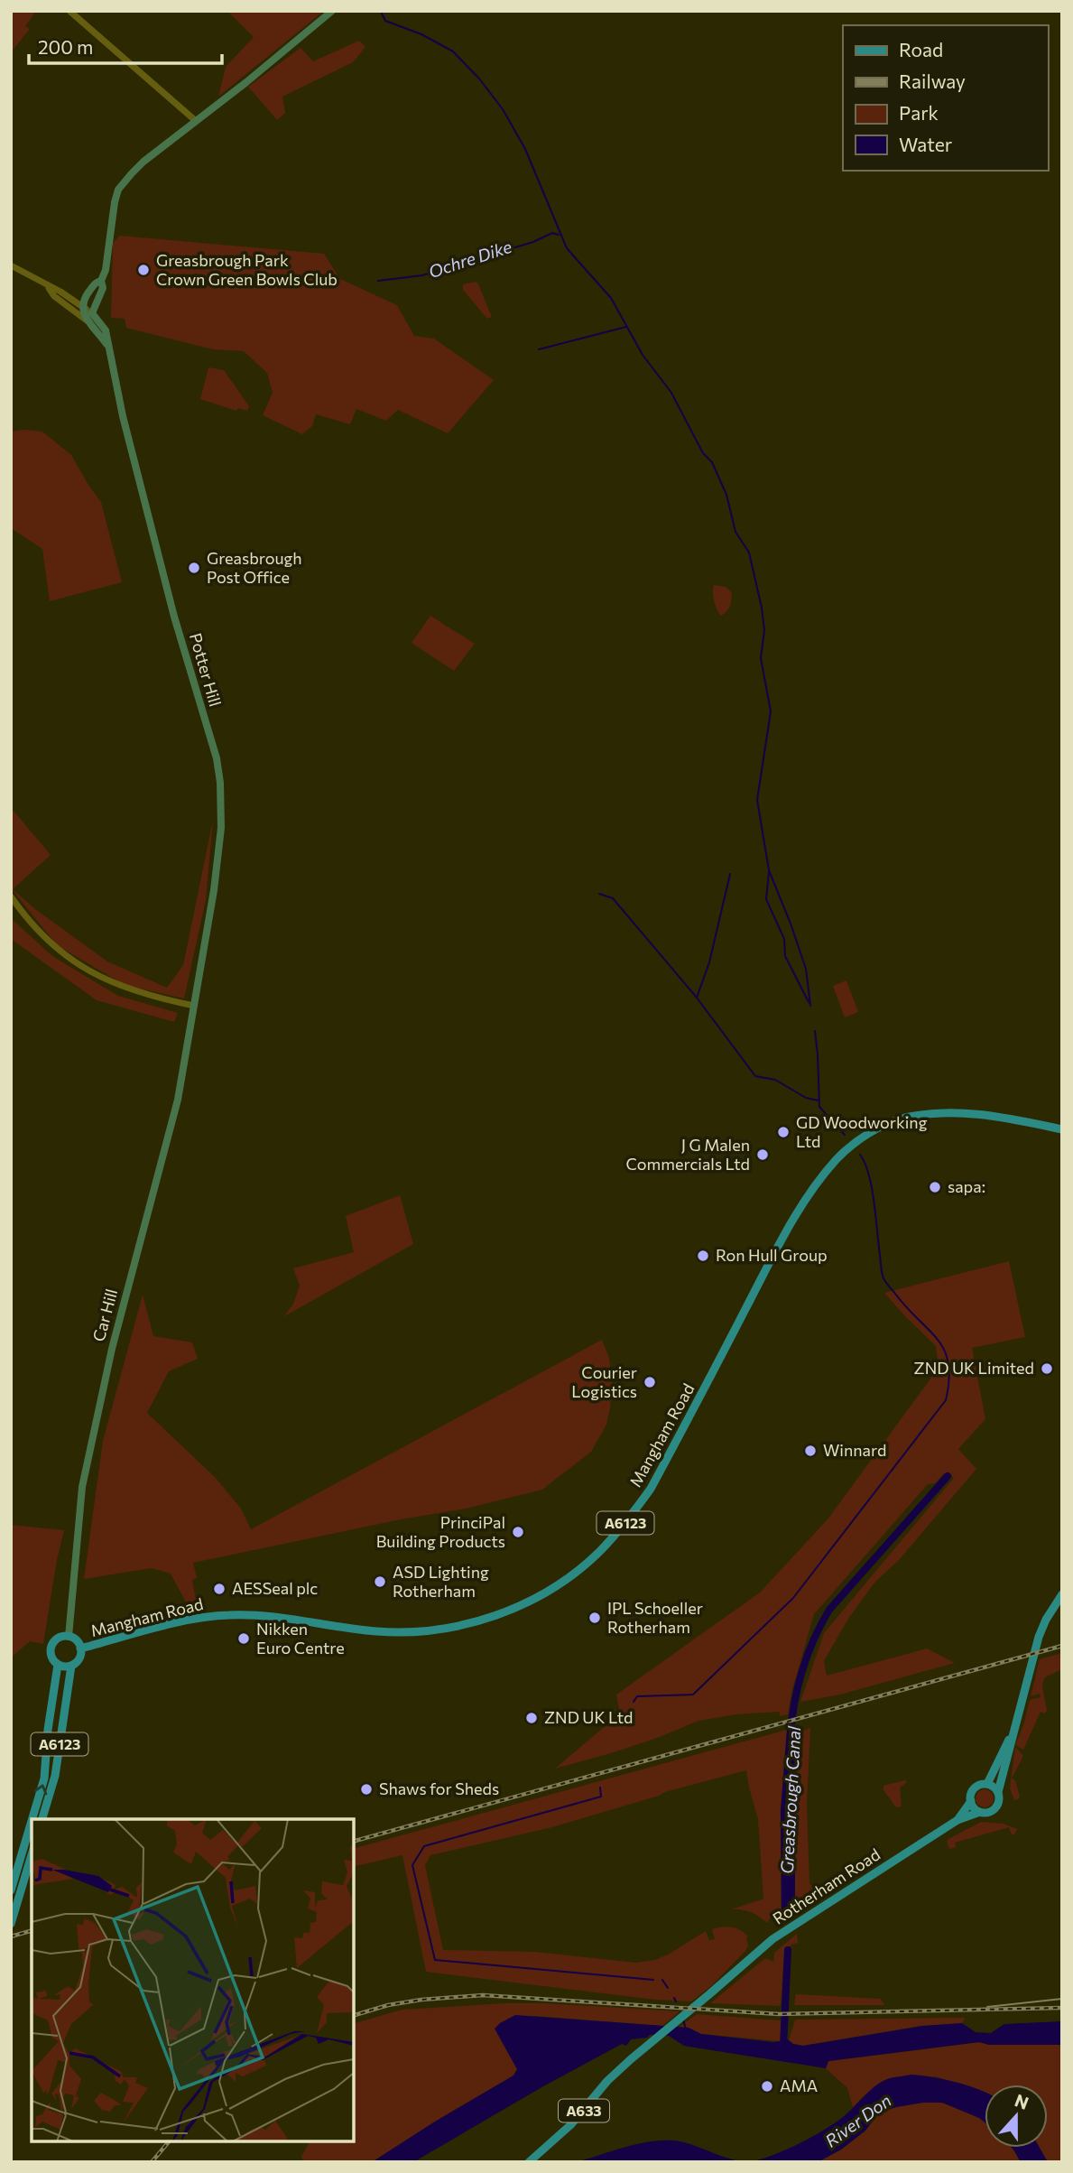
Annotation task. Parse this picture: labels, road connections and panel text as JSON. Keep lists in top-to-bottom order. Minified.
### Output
{"streets":{"main road":["Potter Hill","Car Hill","Mangham Road","A6123","Rotherham Road","A633"]},"crossings":[["Potter Hill","Car Hill"],["Car Hill","Mangham Road"],["Car Hill","A6123"],["Mangham Road","A6123"]],"water":["Ochre Dike","Greasbrough Canal","River Don"],"places":["Greasbrough Park Crown Green Bowls Club","Greasbrough Post Office","GD Woodworking Ltd","J G Malen Commercials Ltd","sapa:","Ron Hull Group","ZND UK Limited","Courier Logistics","Winnard","PrinciPal Building Products","ASD Lighting Rotherham","AESSeal plc","IPL Schoeller Rotherham","Nikken Euro Centre","ZND UK Ltd","Shaws for Sheds","AMA"],"legend":["Road","Railway","Park","Water"],"scale_bar":"200 m","north":"top"}
